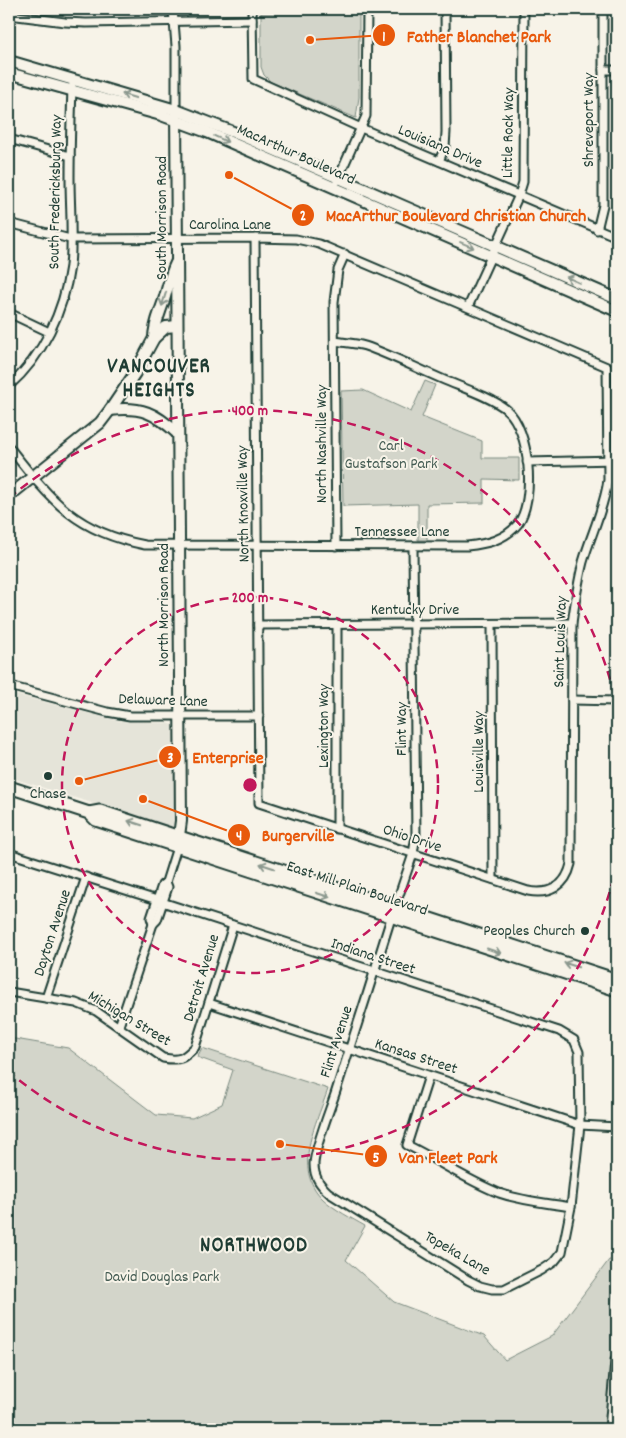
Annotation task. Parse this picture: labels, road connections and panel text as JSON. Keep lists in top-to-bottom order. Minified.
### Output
{"streets":{"main road":["East Mill Plain Boulevard"],"street":["Shreveport Way","Little Rock Way","Louisiana Drive","MacArthur Boulevard","South Fredericksburg Way","South Morrison Road","Carolina Lane","North Nashville Way","North Knoxville Way","Tennessee Lane","North Morrison Road","Kentucky Drive","Saint Louis Way","Delaware Lane","Lexington Way","Flint Way","Louisville Way","Ohio Drive","Dayton Avenue","Indiana Street","Detroit Avenue","Michigan Street","Flint Avenue","Kansas Street","Topeka Lane"]},"crossings":[["Shreveport Way","Louisiana Drive"],["Little Rock Way","Louisiana Drive"],["Little Rock Way","MacArthur Boulevard"],["Little Rock Way","Carolina Lane"],["MacArthur Boulevard","South Fredericksburg Way"],["MacArthur Boulevard","South Morrison Road"],["South Fredericksburg Way","Carolina Lane"],["South Morrison Road","Carolina Lane"],["South Morrison Road","North Morrison Road"],["Carolina Lane","North Nashville Way"],["Carolina Lane","North Knoxville Way"],["Carolina Lane","Saint Louis Way"],["North Nashville Way","Tennessee Lane"],["North Knoxville Way","Tennessee Lane"],["North Knoxville Way","Kentucky Drive"],["North Knoxville Way","Delaware Lane"],["North Knoxville Way","Ohio Drive"],["Tennessee Lane","North Morrison Road"],["Tennessee Lane","Flint Way"],["North Morrison Road","Delaware Lane"],["North Morrison Road","East Mill Plain Boulevard"],["North Morrison Road","Indiana Street"],["North Morrison Road","Michigan Street"],["Kentucky Drive","Saint Louis Way"],["Kentucky Drive","Lexington Way"],["Kentucky Drive","Flint Way"],["Kentucky Drive","Louisville Way"],["Saint Louis Way","Ohio Drive"],["Lexington Way","Ohio Drive"],["Flint Way","Ohio Drive"],["Flint Way","East Mill Plain Boulevard"],["Flint Way","Flint Avenue"],["Louisville Way","Ohio Drive"],["East Mill Plain Boulevard","Flint Avenue"],["Dayton Avenue","Indiana Street"],["Dayton Avenue","Michigan Street"],["Indiana Street","Detroit Avenue"],["Indiana Street","Flint Avenue"],["Indiana Street","Topeka Lane"],["Detroit Avenue","Michigan Street"],["Detroit Avenue","Kansas Street"],["Flint Avenue","Kansas Street"],["Flint Avenue","Topeka Lane"],["Kansas Street","Topeka Lane"]],"districts":["VANCOUVER HEIGHTS","NORTHWOOD"],"parks":["Carl Gustafson Park","David Douglas Park"],"places":["Father Blanchet Park","MacArthur Boulevard Christian Church","Chase","Enterprise","Burgerville","Peoples Church","Van Fleet Park"],"rings":["400 m","200 m"]}
